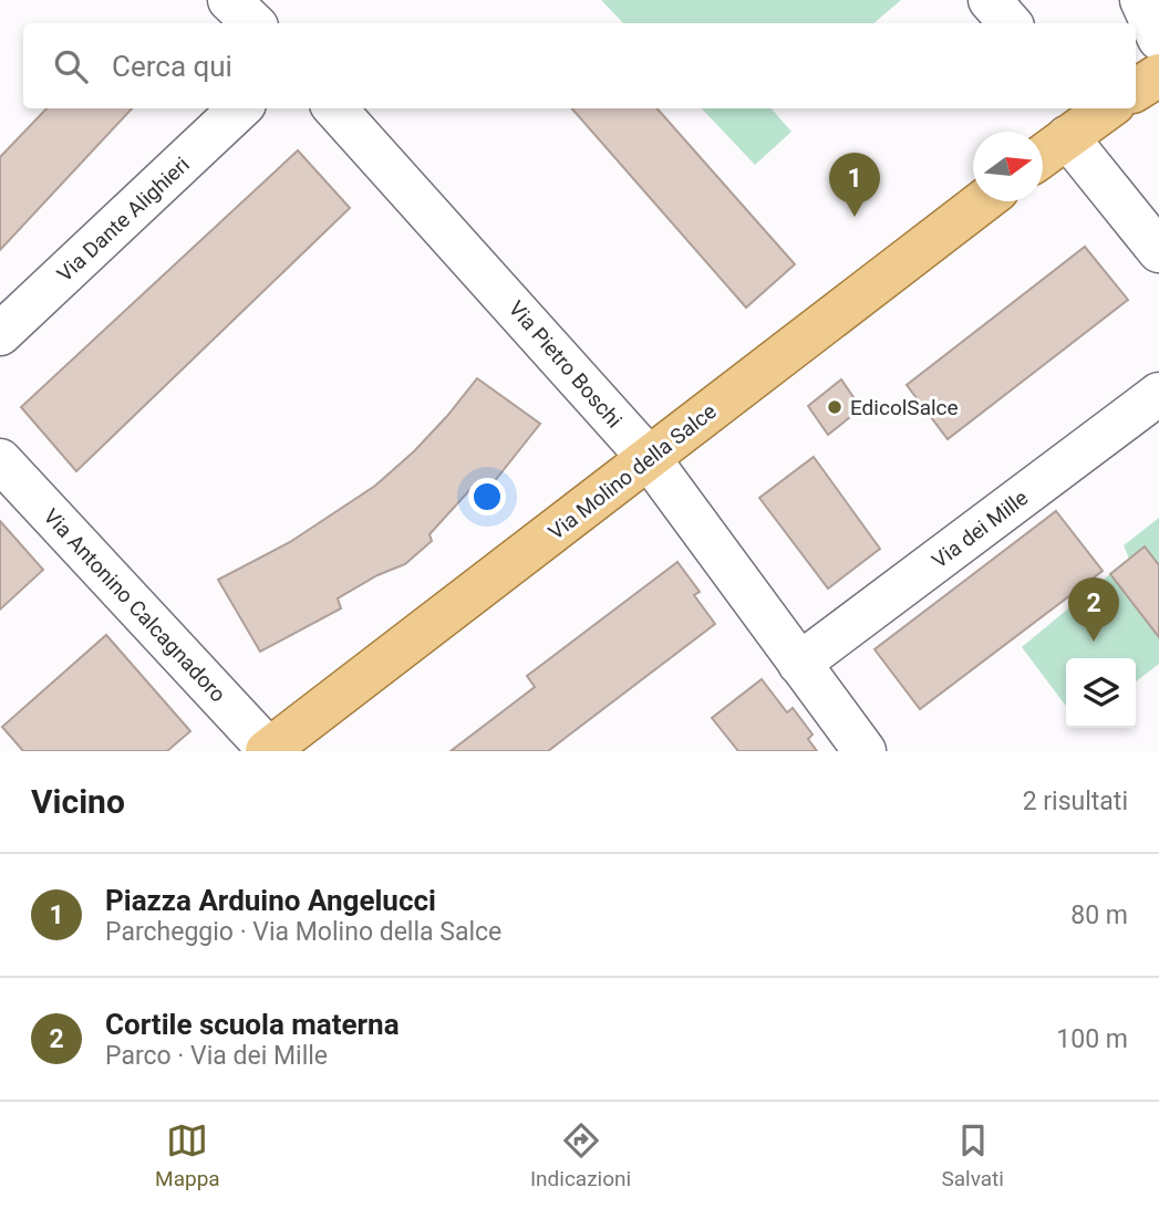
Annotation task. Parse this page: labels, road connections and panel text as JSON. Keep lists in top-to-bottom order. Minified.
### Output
{"streets":{"main road":["Via Molino della Salce"],"street":["Via Dante Alighieri","Via Pietro Boschi","Via dei Mille","Via Antonino Calcagnadoro"]},"crossings":[["Via Pietro Boschi","Via Molino della Salce"],["Via Pietro Boschi","Via dei Mille"],["Via Molino della Salce","Via Antonino Calcagnadoro"]],"places":["EdicolSalce"],"north":"right","page":{"search":"Cerca qui","pins":["1","2"],"heading":["Vicino","2 risultati"],"list":[{"mark":"1","name":"Piazza Arduino Angelucci","note":"Parcheggio · Via Molino della Salce","value":"80 m"},{"mark":"2","name":"Cortile scuola materna","note":"Parco · Via dei Mille","value":"100 m"}],"nav":["Mappa","Indicazioni","Salvati"]}}
